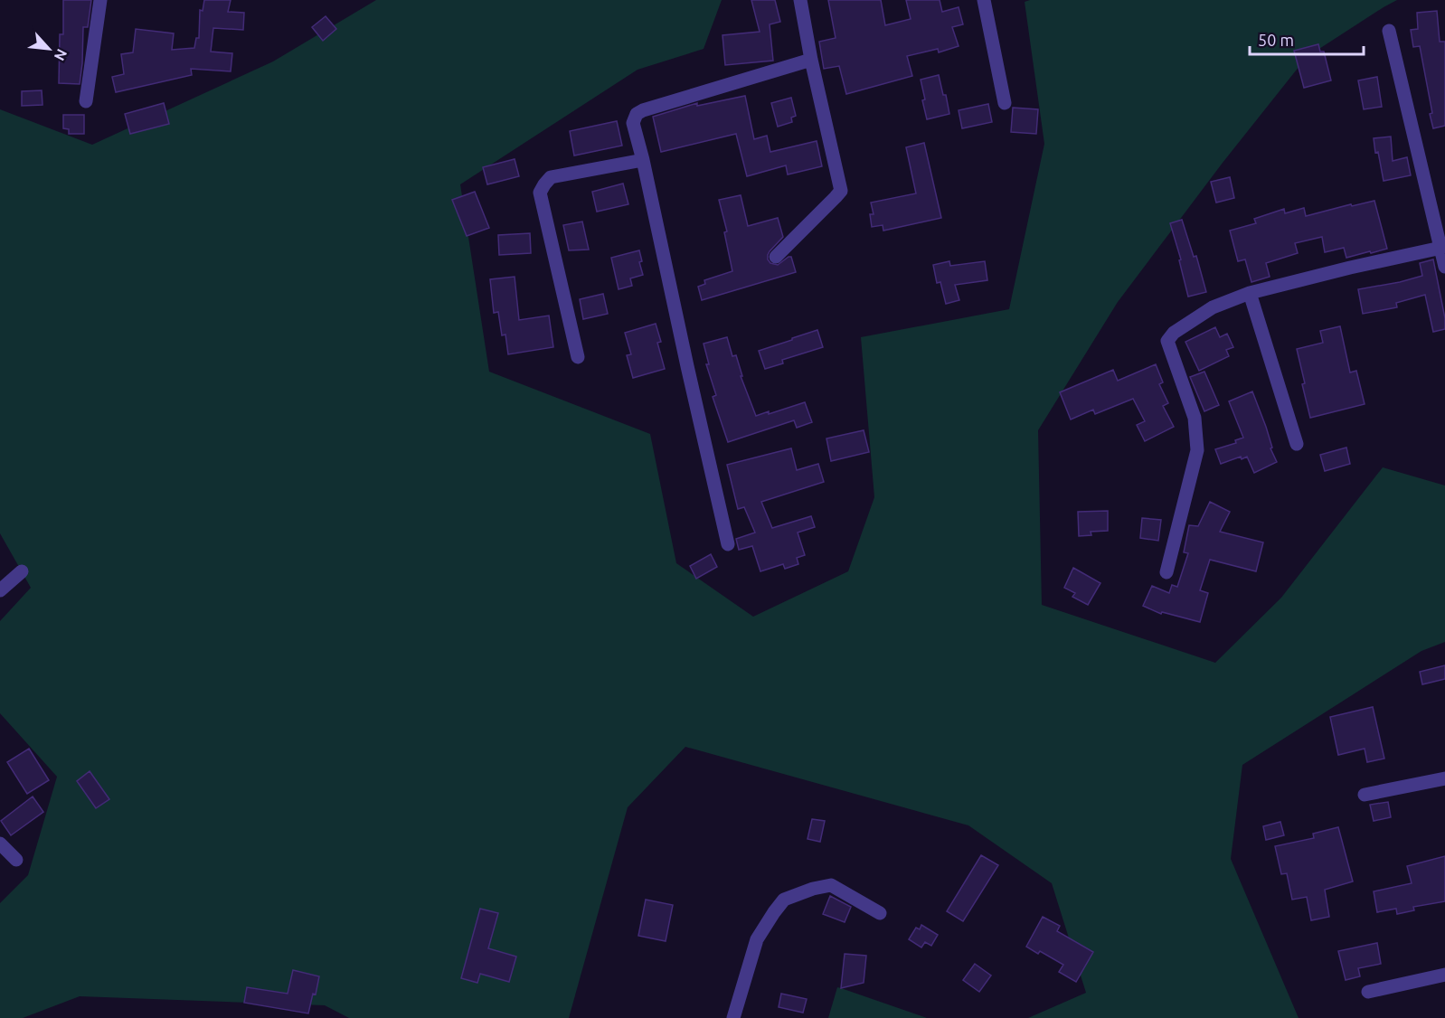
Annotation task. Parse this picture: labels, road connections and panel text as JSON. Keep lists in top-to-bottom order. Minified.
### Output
{"scale_bar":"50 m","north":"bottom right"}
